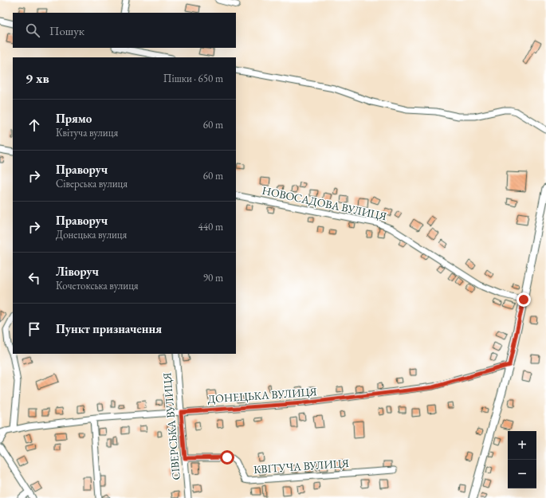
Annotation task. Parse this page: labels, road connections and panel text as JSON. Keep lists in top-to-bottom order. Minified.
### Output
{"streets":{"street":["НОВОСАДОВА ВУЛИЦЯ","ДОНЕЦЬКА ВУЛИЦЯ","СІВЕРСЬКА ВУЛИЦЯ","КВІТУЧА ВУЛИЦЯ"]},"crossings":[["ДОНЕЦЬКА ВУЛИЦЯ","СІВЕРСЬКА ВУЛИЦЯ"],["СІВЕРСЬКА ВУЛИЦЯ","КВІТУЧА ВУЛИЦЯ"]],"page":{"search":"Пошук","heading":["9 хв","Пішки · 650 m"],"list":[["Прямо","Квітуча вулиця","60 m"],["Праворуч","Сіверська вулиця","60 m"],["Праворуч","Донецька вулиця","440 m"],["Ліворуч","Кочетокська вулиця","90 m"],"Пункт призначення"],"map_buttons":["+","−"]}}
